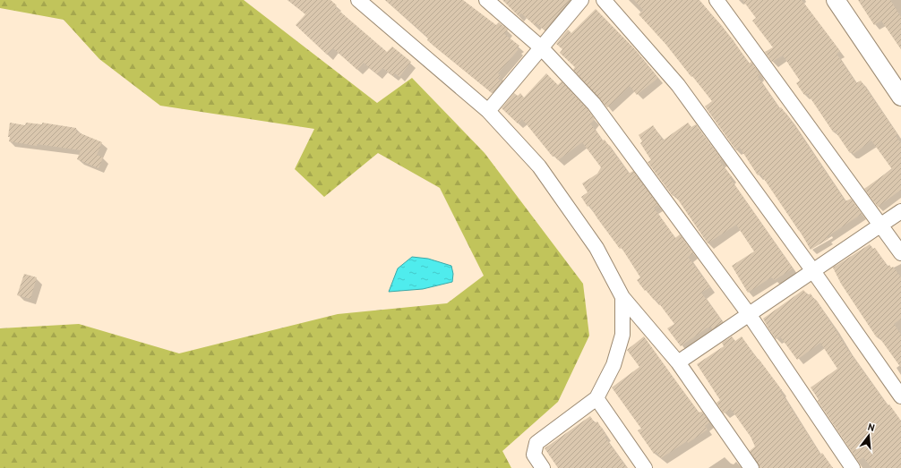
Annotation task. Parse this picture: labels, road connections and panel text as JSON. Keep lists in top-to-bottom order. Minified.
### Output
{"north":"top"}
